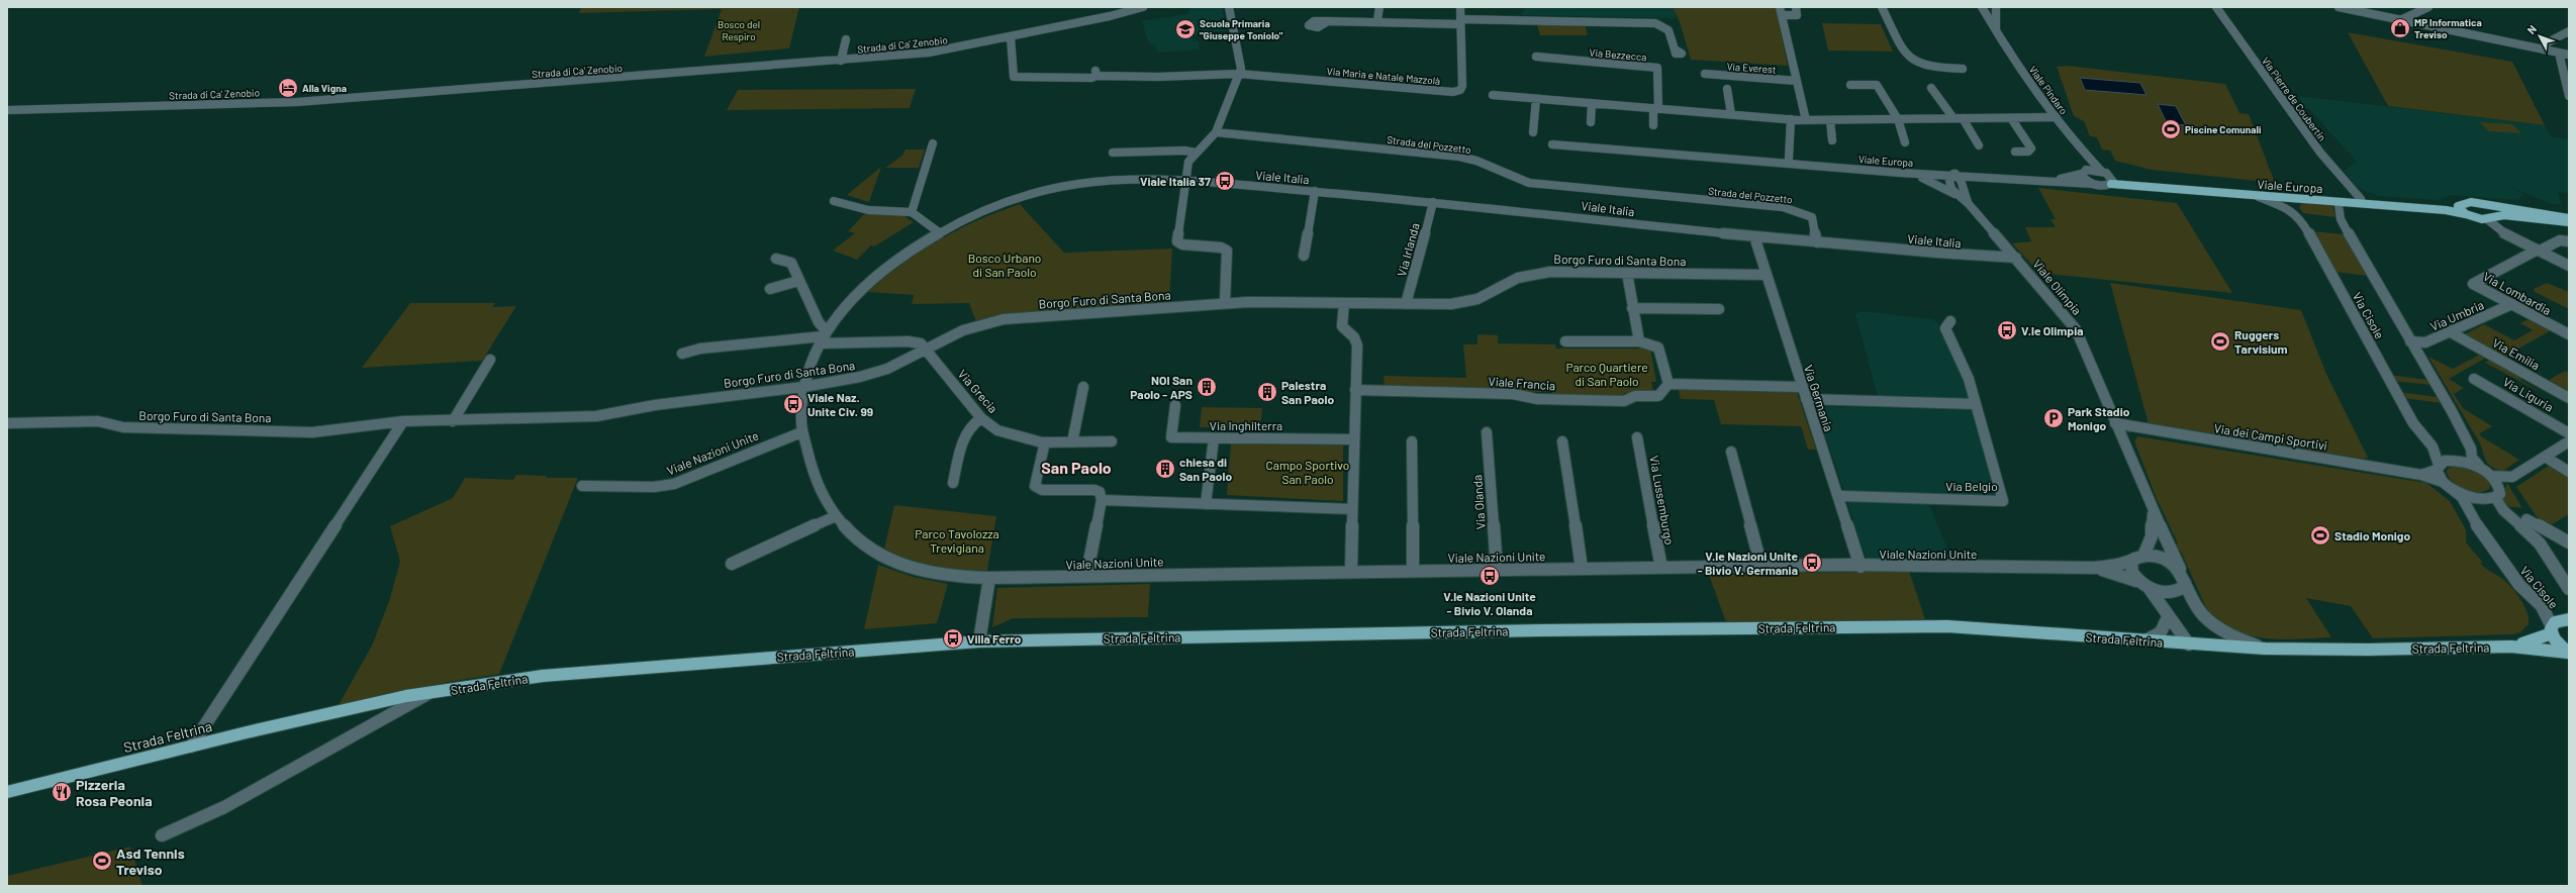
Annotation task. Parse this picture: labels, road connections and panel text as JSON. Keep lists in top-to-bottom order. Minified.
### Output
{"streets":{"main road":["Viale Europa","Strada Feltrina"],"street":["Strada di Ca' Zenobio","Via Bezzecca","Via Everest","Via Maria e Natale Mazzolà","Viale Pindaro","Via Pierre de Coubertin","Strada del Pozzetto","Viale Italia","Via Irlanda","Borgo Furo di Santa Bona","Viale Olimpia","Via Lombardia","Via Cisole","Via Umbria","Via Emilia","Viale Francia","Via Grecia","Via Liguria","Via Germania","Via Inghilterra","Via dei Campi Sportivi","Viale Nazioni Unite","Via Belgio","Via Lussemburgo","Via Olanda"]},"crossings":[["Viale Pindaro","Viale Europa"],["Via Pierre de Coubertin","Viale Europa"],["Strada del Pozzetto","Viale Italia"],["Viale Europa","Viale Olimpia"],["Viale Europa","Via Cisole"],["Viale Italia","Via Irlanda"],["Viale Italia","Viale Olimpia"],["Viale Italia","Via Germania"],["Viale Italia","Viale Nazioni Unite"],["Via Irlanda","Borgo Furo di Santa Bona"],["Borgo Furo di Santa Bona","Via Grecia"],["Borgo Furo di Santa Bona","Via Germania"],["Borgo Furo di Santa Bona","Viale Nazioni Unite"],["Viale Olimpia","Via dei Campi Sportivi"],["Viale Olimpia","Viale Nazioni Unite"],["Viale Olimpia","Strada Feltrina"],["Via Lombardia","Via Umbria"],["Via Cisole","Via Umbria"],["Via Cisole","Via dei Campi Sportivi"],["Via Cisole","Strada Feltrina"],["Via Umbria","Via Emilia"],["Via Germania","Viale Nazioni Unite"],["Viale Nazioni Unite","Via Lussemburgo"],["Viale Nazioni Unite","Via Olanda"]],"districts":["San Paolo"],"parks":["Bosco del Respiro","Bosco Urbano di San Paolo","Parco Quartiere di San Paolo","Campo Sportivo San Paolo","Parco Tavolozza Trevigiana"],"places":{"shop":["MP Informatica Treviso"],"school or university":["Scuola Primaria \"Giuseppe Toniolo\""],"hotel":["Alla Vigna"],"sports":["Piscine Comunali","Ruggers Tarvisium","Stadio Monigo","Asd Tennis Treviso"],"bus stop":["Viale Italia 37","V.le Olimpia","Viale Naz. Unite Civ. 99","V.le Nazioni Unite - Bivio V. Germania","V.le Nazioni Unite - Bivio V. Olanda","Villa Ferro"],"building":["NOI San Paolo - APS","Palestra San Paolo","chiesa di San Paolo"],"parking":["Park Stadio Monigo"],"restaurant":["Pizzeria Rosa Peonia"]},"north":"top left"}
